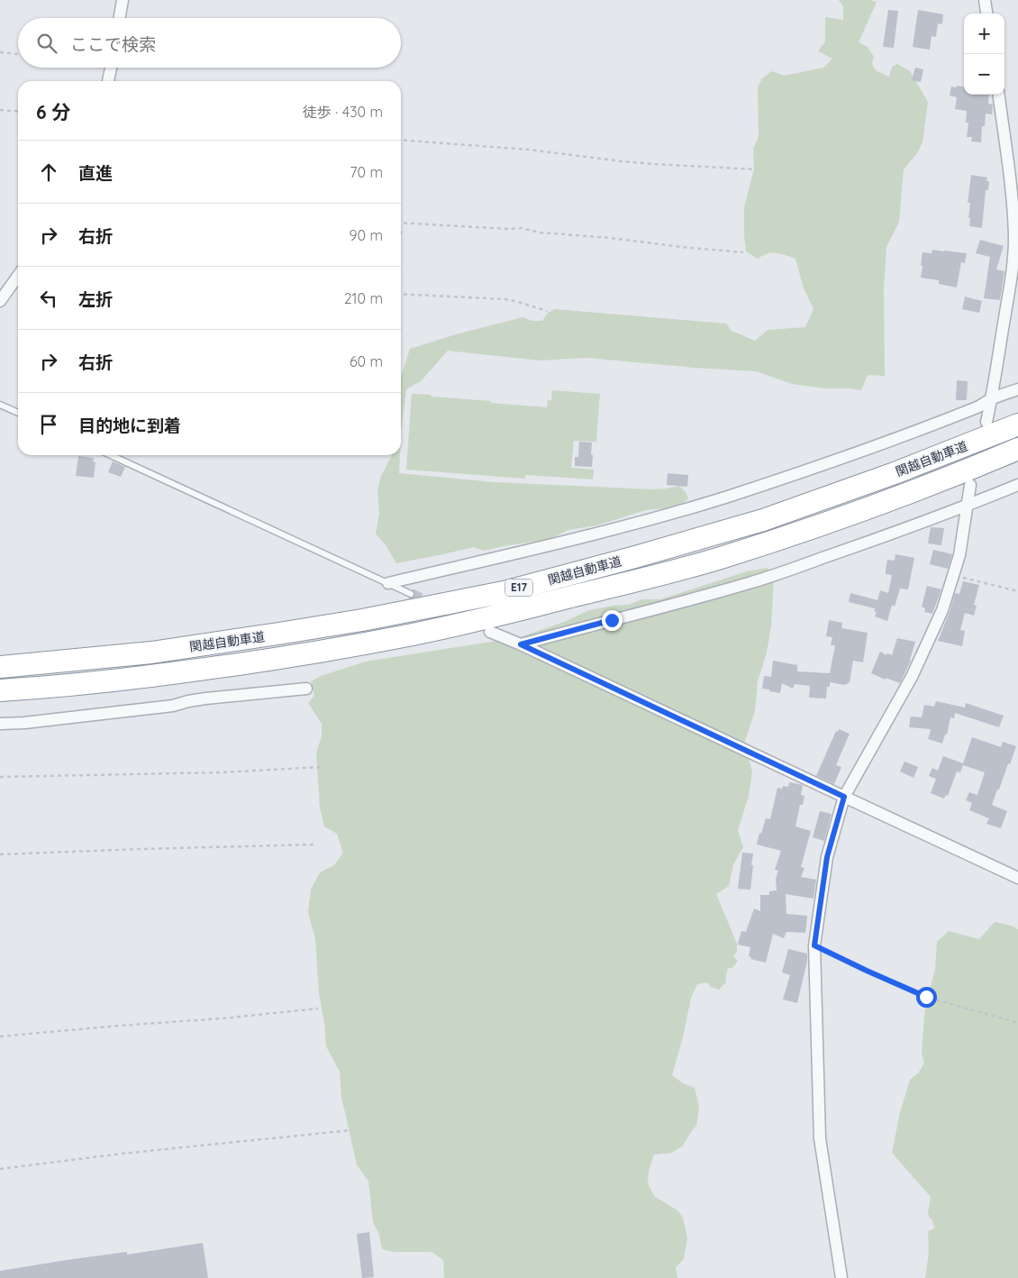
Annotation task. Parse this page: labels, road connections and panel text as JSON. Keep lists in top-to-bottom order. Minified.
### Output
{"streets":{"highway":["関越自動車道","E17"]},"page":{"map_buttons":["+","−"],"search":"ここで検索","heading":["6 分","徒歩 · 430 m"],"list":[["直進","70 m"],["右折","90 m"],["左折","210 m"],["右折","60 m"],"目的地に到着"]}}
